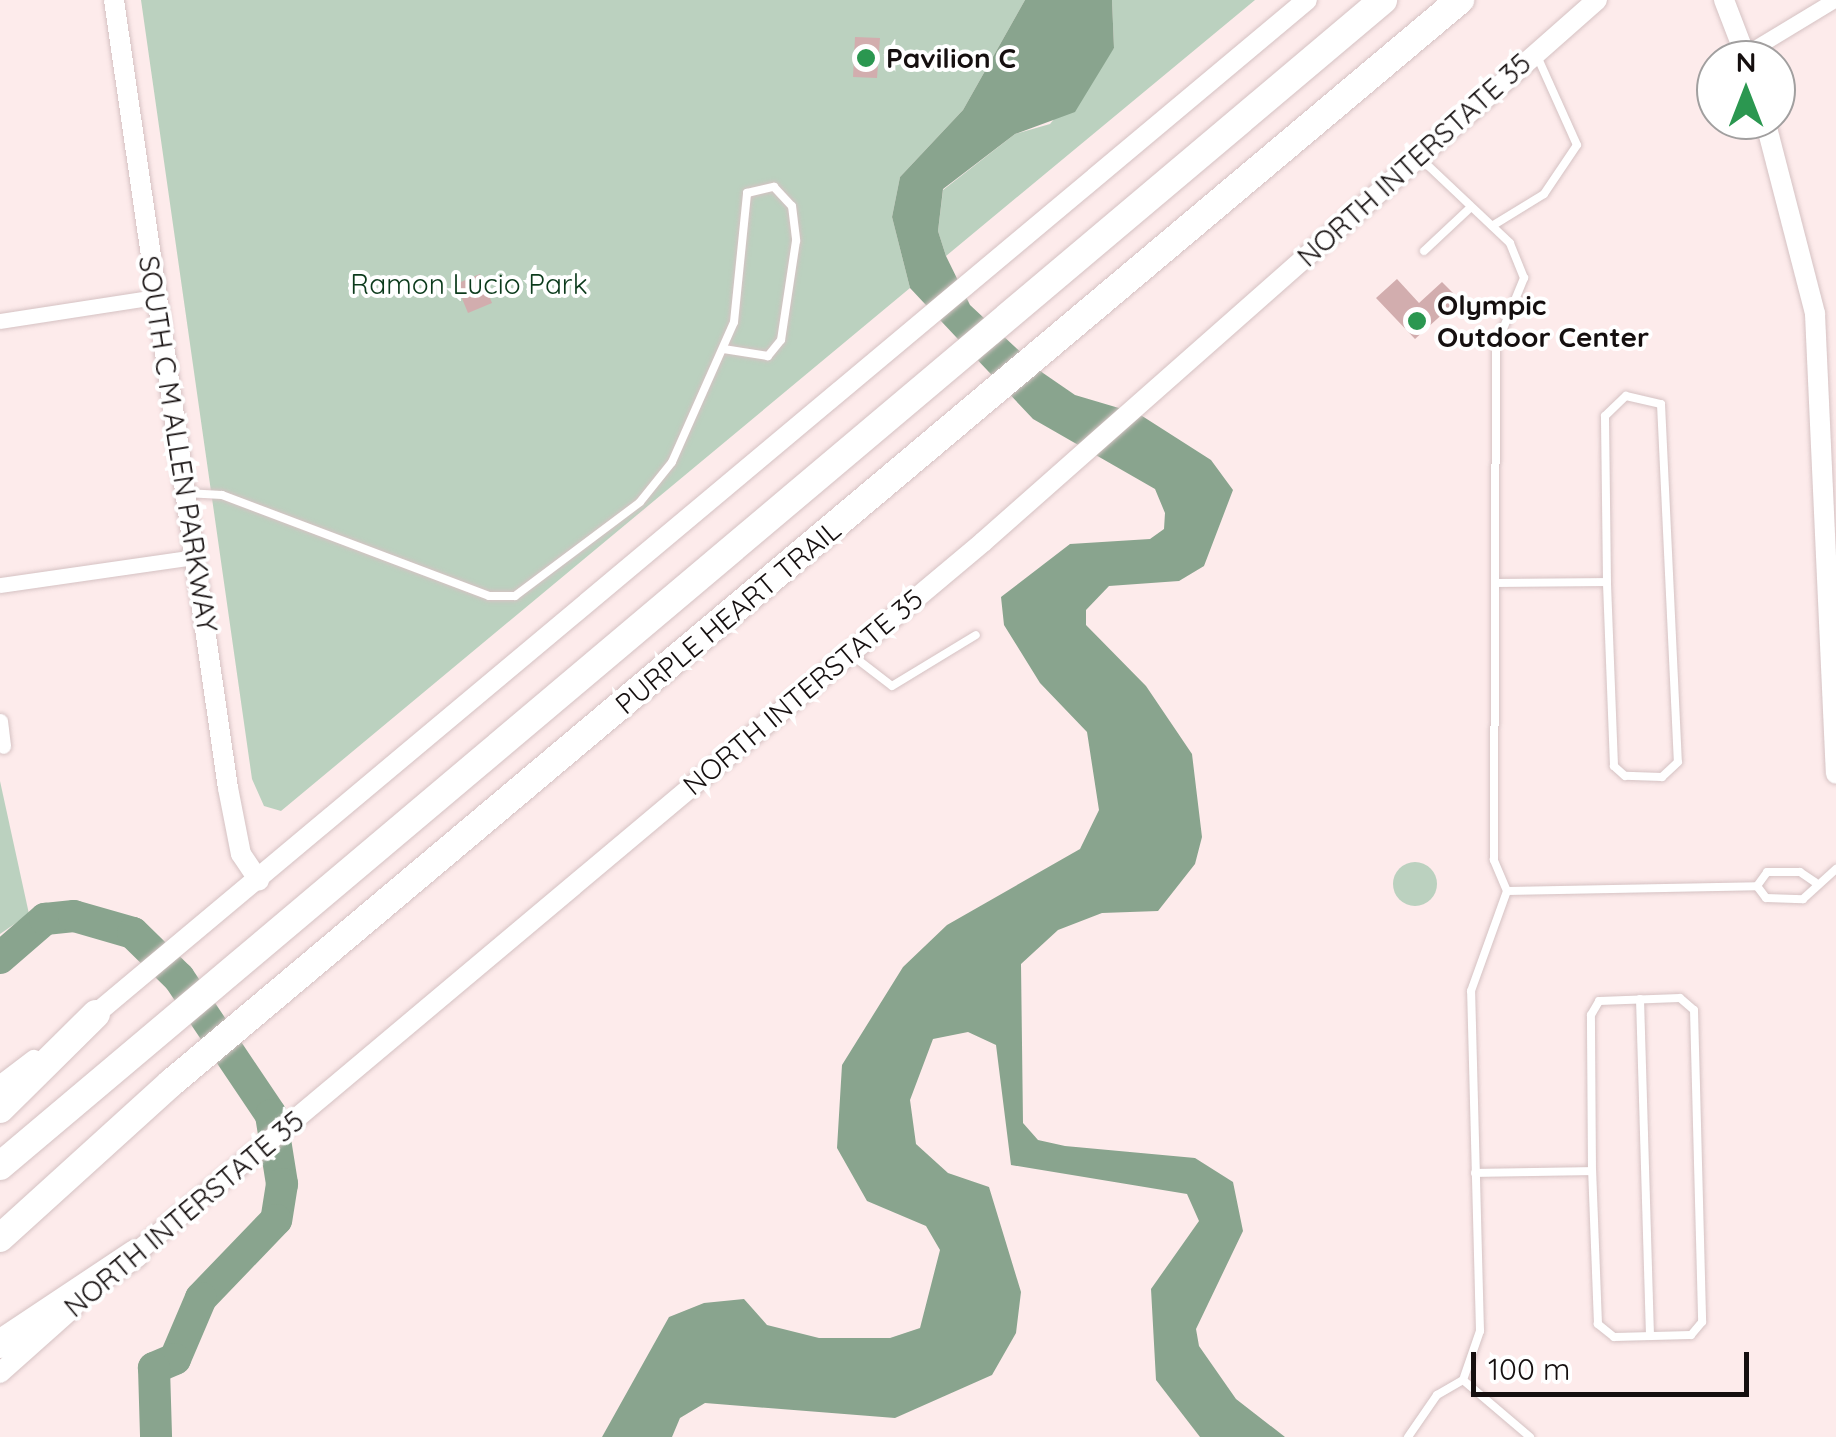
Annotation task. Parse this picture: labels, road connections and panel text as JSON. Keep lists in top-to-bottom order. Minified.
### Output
{"streets":{"highway":["PURPLE HEART TRAIL"],"main road":["NORTH INTERSTATE 35","SOUTH C M ALLEN PARKWAY"]},"parks":["Ramon Lucio Park"],"places":["Pavilion C","Olympic Outdoor Center"],"scale_bar":"100 m","north":"top"}
